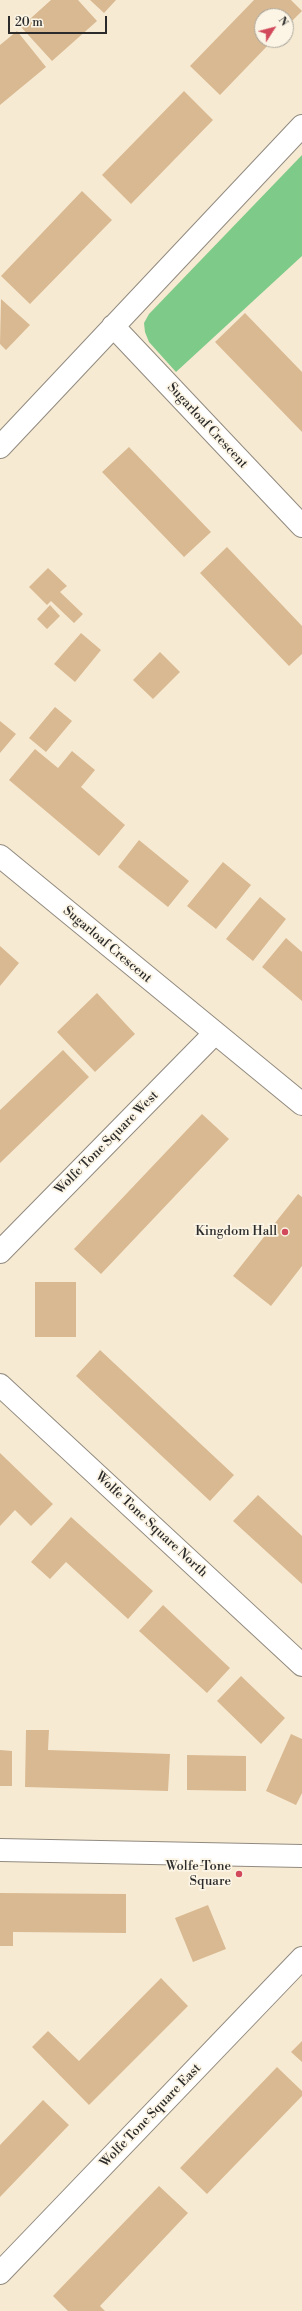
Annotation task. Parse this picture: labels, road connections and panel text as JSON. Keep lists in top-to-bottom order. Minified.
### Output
{"streets":{"street":["Sugarloaf Crescent","Wolfe Tone Square West","Wolfe Tone Square North","Wolfe Tone Square East"]},"crossings":[["Sugarloaf Crescent","Wolfe Tone Square West"]],"places":["Kingdom Hall","Wolfe Tone Square"],"scale_bar":"20 m","north":"top right"}
